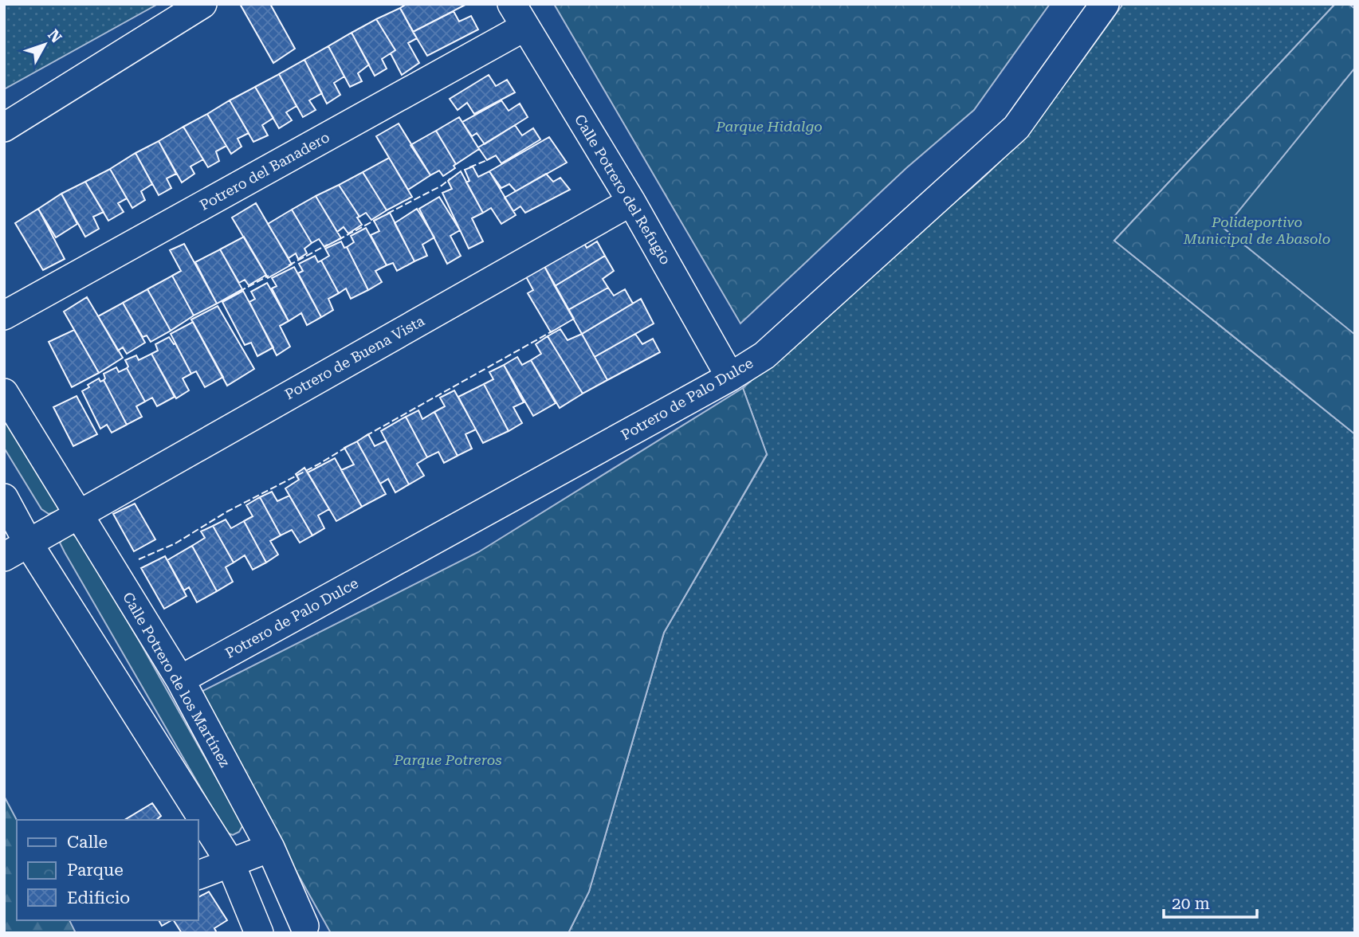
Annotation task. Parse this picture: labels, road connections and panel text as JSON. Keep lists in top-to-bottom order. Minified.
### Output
{"streets":{"street":["Potrero del Banadero","Calle Potrero del Refugio","Potrero de Buena Vista","Potrero de Palo Dulce","Calle Potrero de los Martínez"]},"crossings":[["Potrero del Banadero","Calle Potrero del Refugio"],["Calle Potrero del Refugio","Potrero de Buena Vista"],["Calle Potrero del Refugio","Potrero de Palo Dulce"],["Potrero de Buena Vista","Calle Potrero de los Martínez"],["Potrero de Palo Dulce","Calle Potrero de los Martínez"]],"parks":["Parque Hidalgo","Polideportivo Municipal de Abasolo","Parque Potreros"],"legend":["Calle","Parque","Edificio"],"scale_bar":"20 m","north":"top right"}
